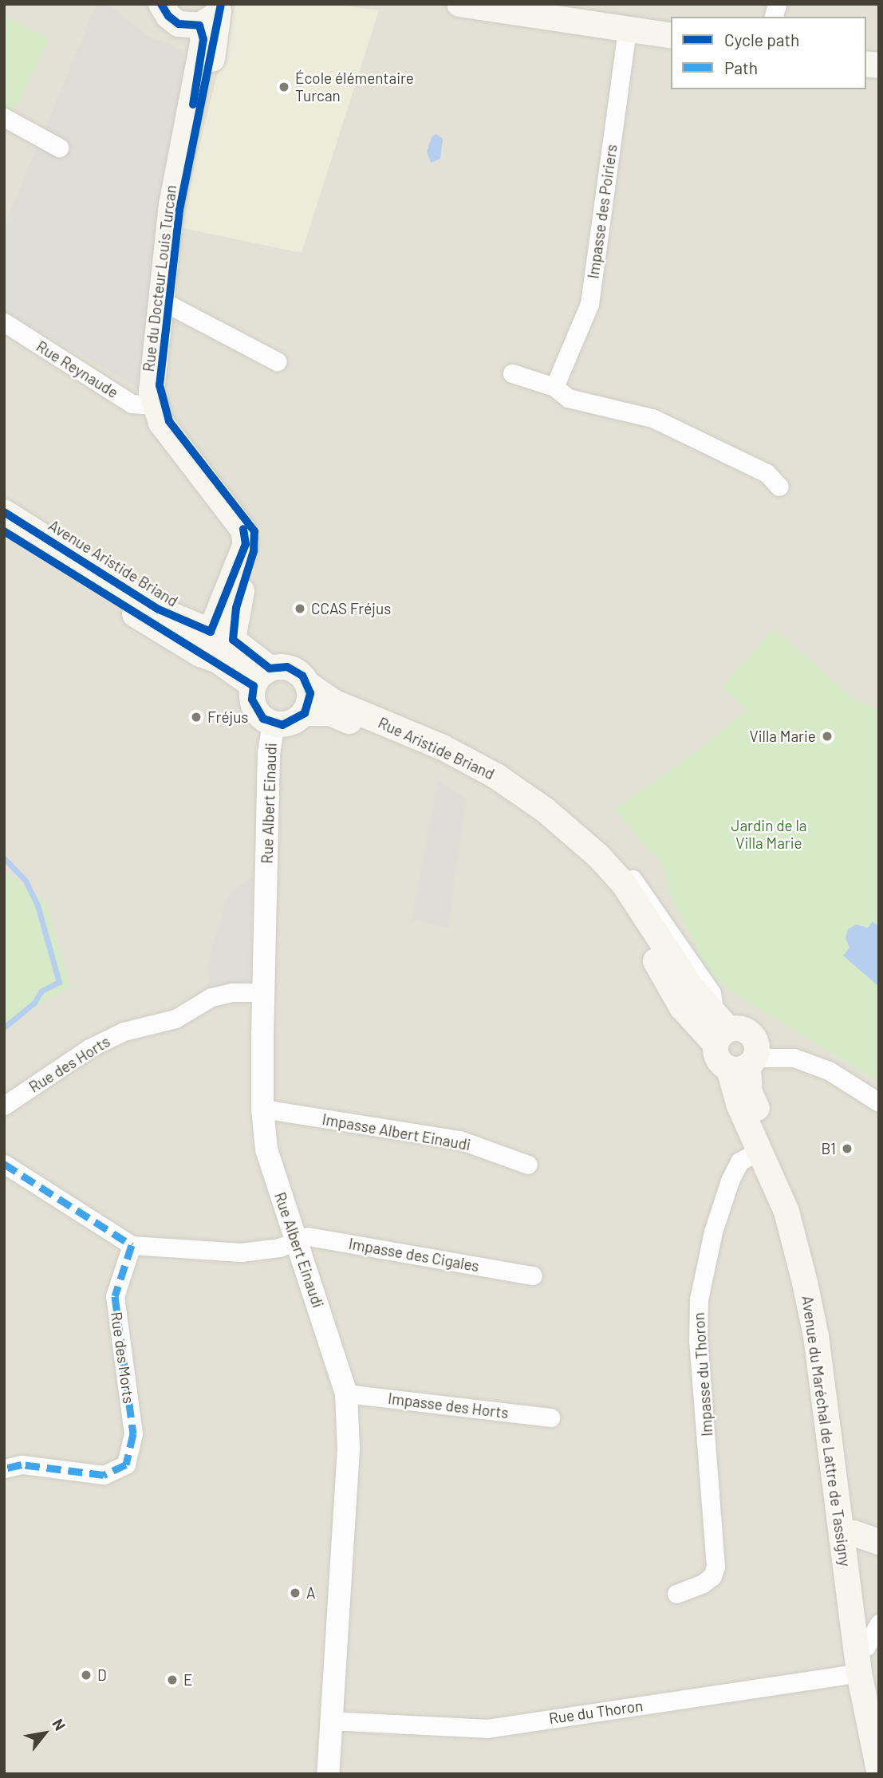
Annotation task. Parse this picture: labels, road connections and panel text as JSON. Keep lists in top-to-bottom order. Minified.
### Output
{"streets":{"main road":["Rue du Docteur Louis Turcan","Avenue Aristide Briand","Rue Aristide Briand","Avenue du Maréchal de Lattre de Tassigny"],"street":["Impasse des Poiriers","Rue Reynaude","Rue Albert Einaudi","Rue des Horts","Impasse Albert Einaudi","Impasse des Cigales","Rue des Morts","Impasse du Thoron","Impasse des Horts","Rue du Thoron"]},"crossings":[["Rue du Docteur Louis Turcan","Rue Reynaude"],["Rue du Docteur Louis Turcan","Avenue Aristide Briand"],["Rue Aristide Briand","Rue Albert Einaudi"],["Rue Albert Einaudi","Rue des Horts"],["Rue Albert Einaudi","Impasse Albert Einaudi"],["Rue Albert Einaudi","Impasse des Cigales"],["Rue Albert Einaudi","Impasse des Horts"],["Rue Albert Einaudi","Rue du Thoron"],["Impasse des Cigales","Rue des Morts"],["Impasse du Thoron","Avenue du Maréchal de Lattre de Tassigny"],["Avenue du Maréchal de Lattre de Tassigny","Rue du Thoron"]],"parks":["Jardin de la Villa Marie"],"places":["École élémentaire Turcan","CCAS Fréjus","Fréjus","Villa Marie","B1","A","D","E"],"legend":["Cycle path","Path"],"north":"top right"}
